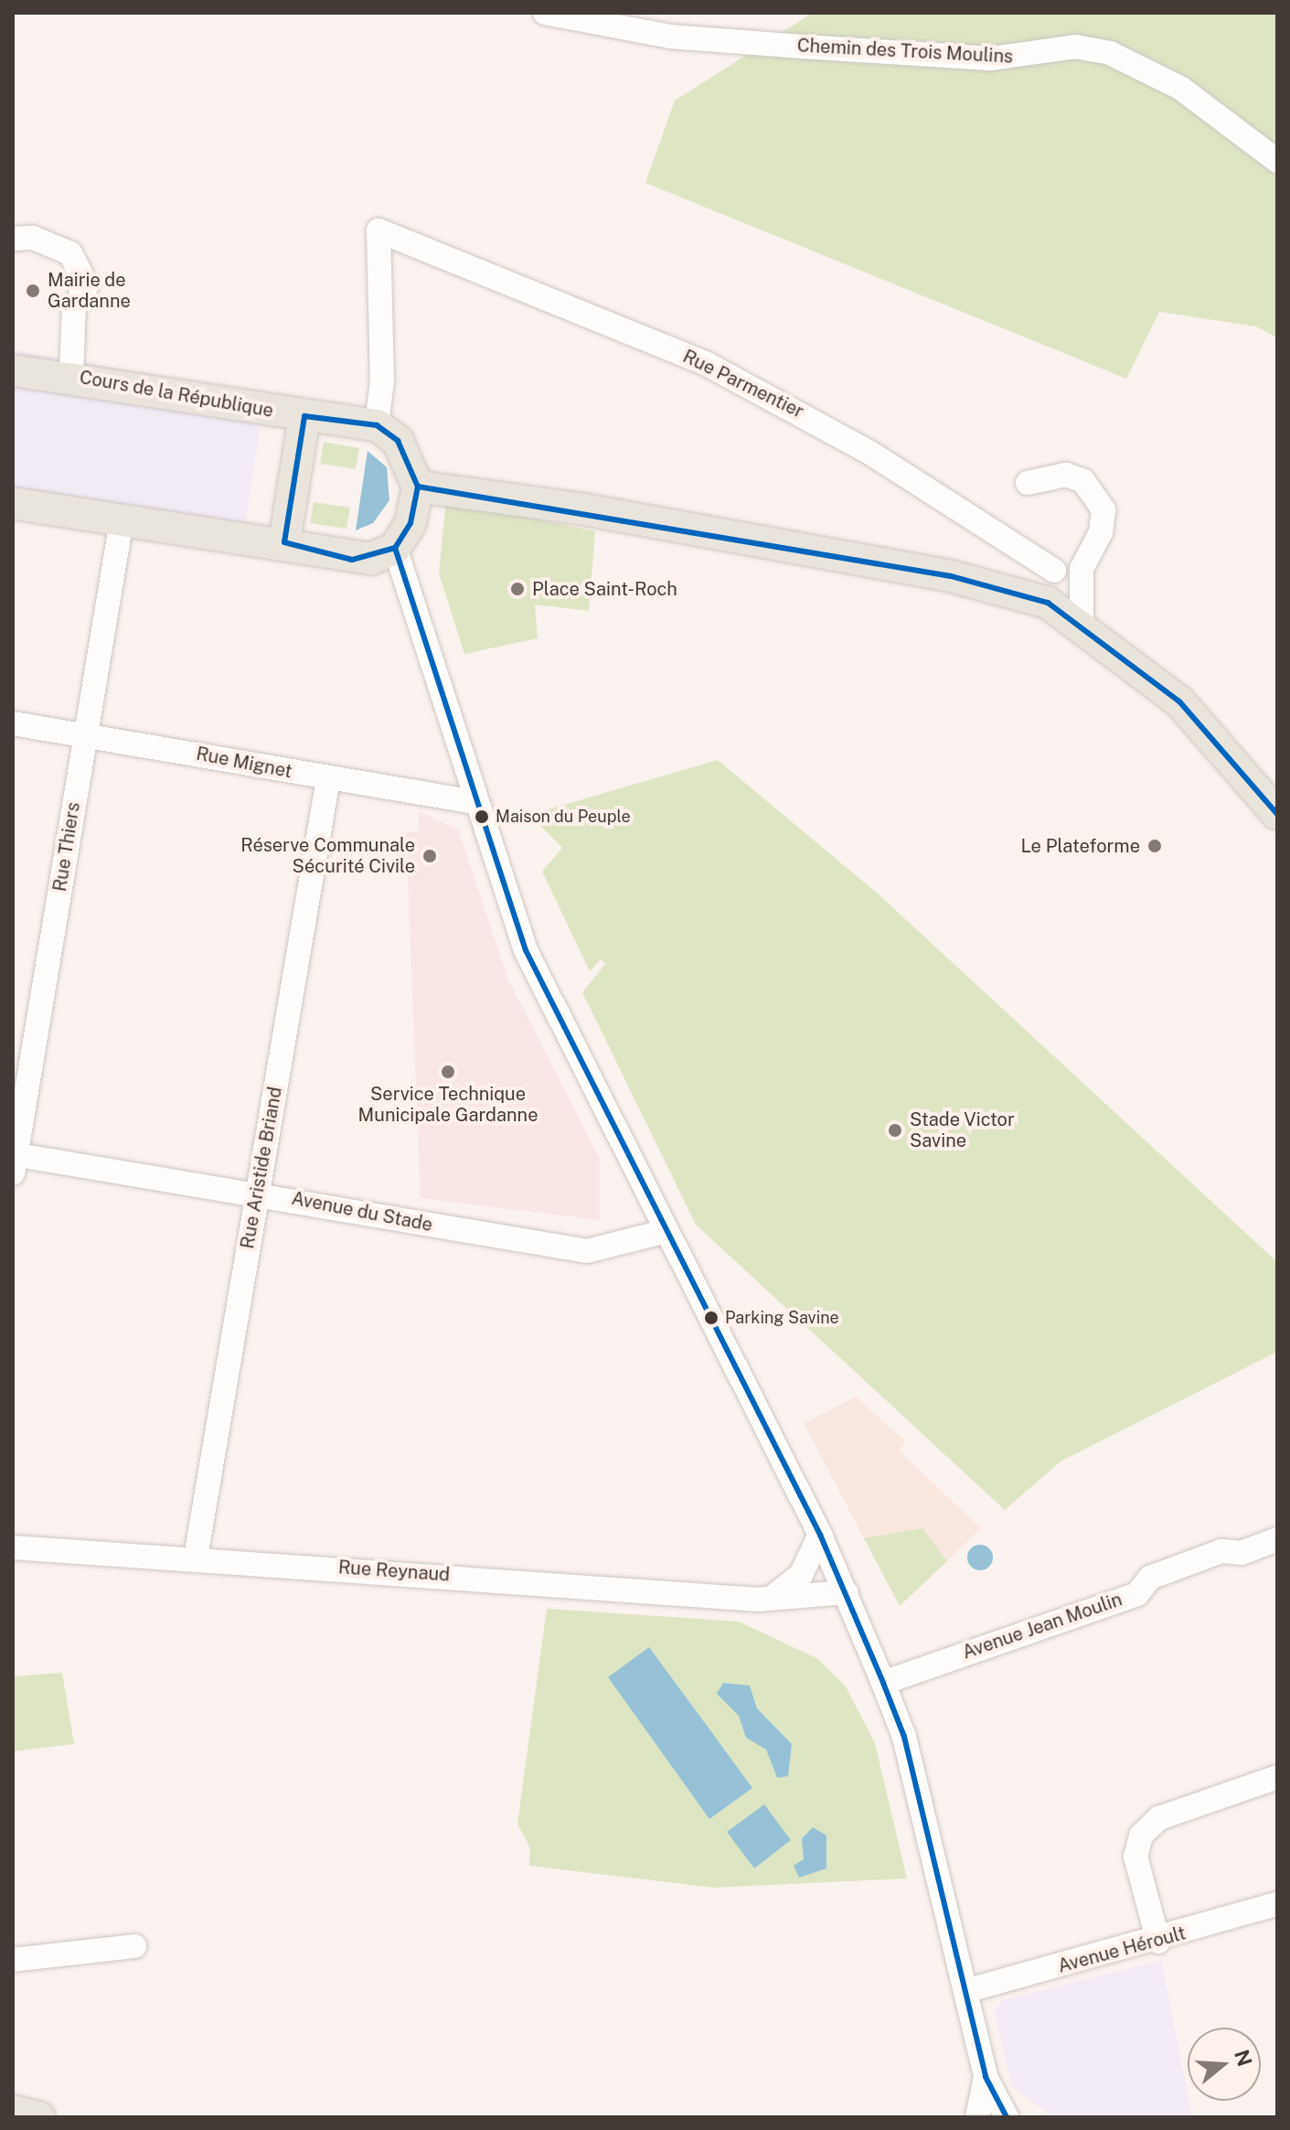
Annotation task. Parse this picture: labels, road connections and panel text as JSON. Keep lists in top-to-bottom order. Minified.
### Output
{"streets":{"main road":["Cours de la République"],"street":["Chemin des Trois Moulins","Rue Parmentier","Rue Mignet","Rue Thiers","Rue Aristide Briand","Avenue du Stade","Rue Reynaud","Avenue Jean Moulin","Avenue Héroult"]},"crossings":[["Rue Parmentier","Cours de la République"],["Rue Mignet","Rue Thiers"],["Rue Mignet","Rue Aristide Briand"],["Rue Thiers","Avenue du Stade"],["Rue Aristide Briand","Avenue du Stade"],["Rue Aristide Briand","Rue Reynaud"]],"places":["Mairie de Gardanne","Place Saint-Roch","Maison du Peuple","Le Plateforme","Réserve Communale Sécurité Civile","Service Technique Municipale Gardanne","Stade Victor Savine","Parking Savine"],"north":"right"}
